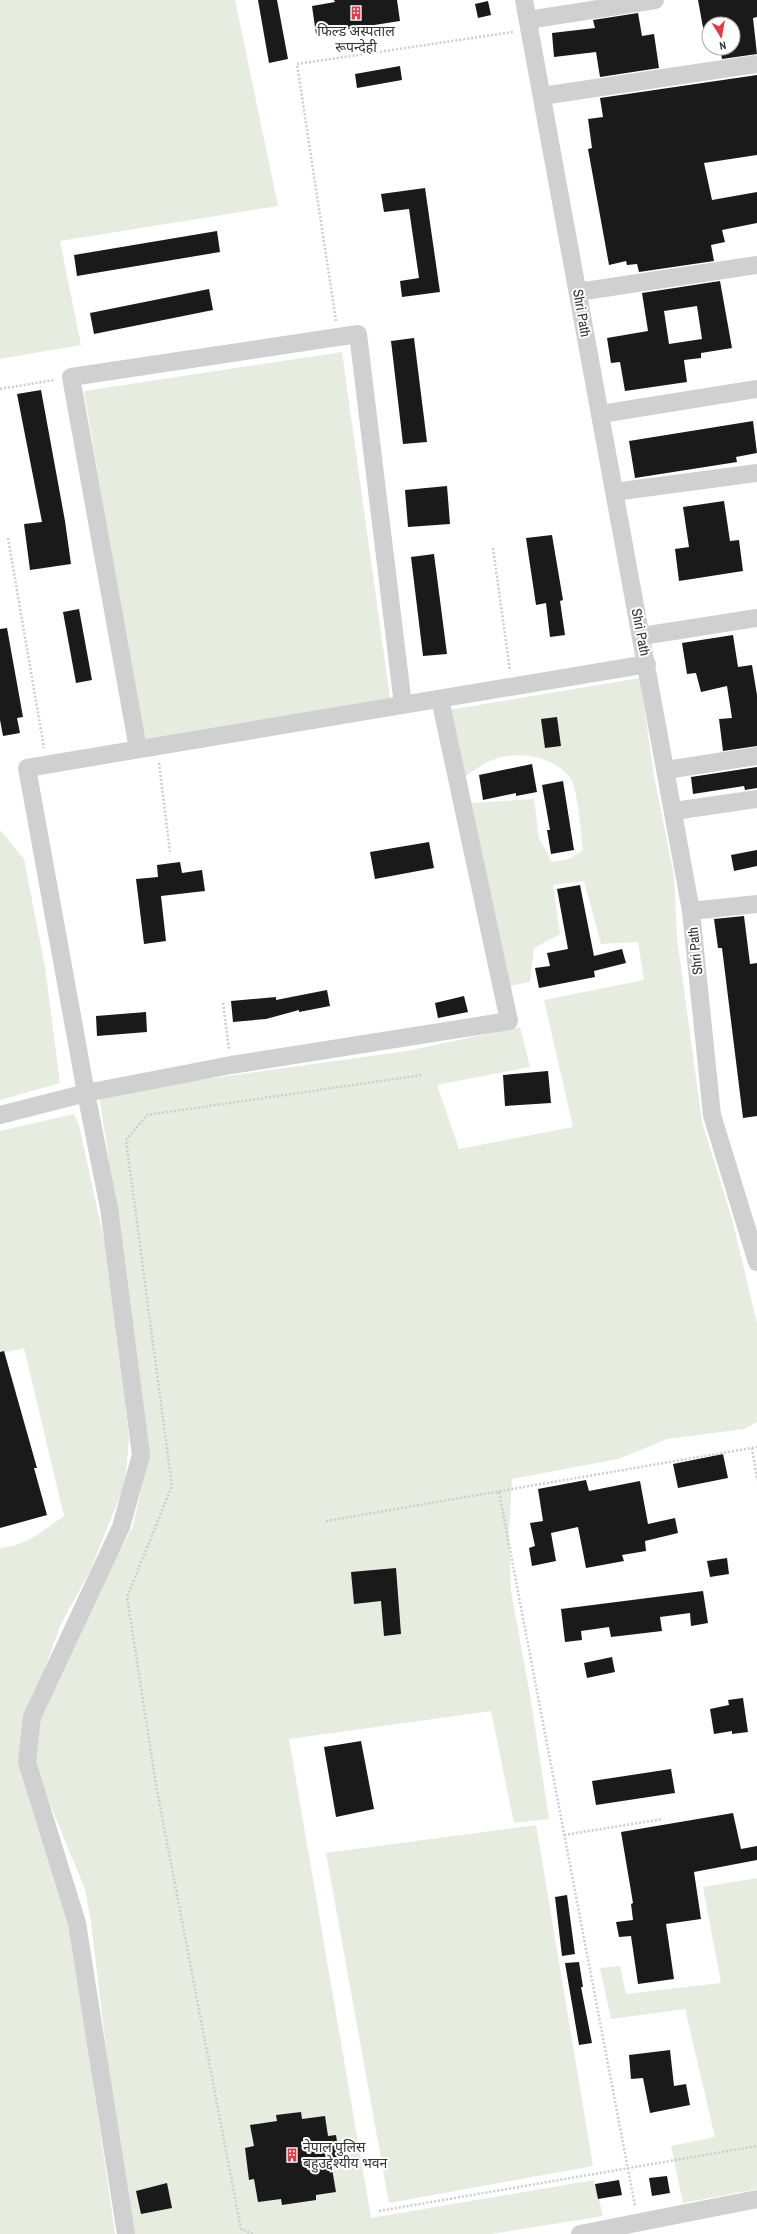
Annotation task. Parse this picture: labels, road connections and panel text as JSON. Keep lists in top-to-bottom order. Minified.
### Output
{"streets":{"street":["Shri Path"]},"places":{"building":["फिल्ड अस्पताल रूपन्देही","नेपाल पुलिस बहुउद्देश्यीय भवन"]},"north":"bottom"}
